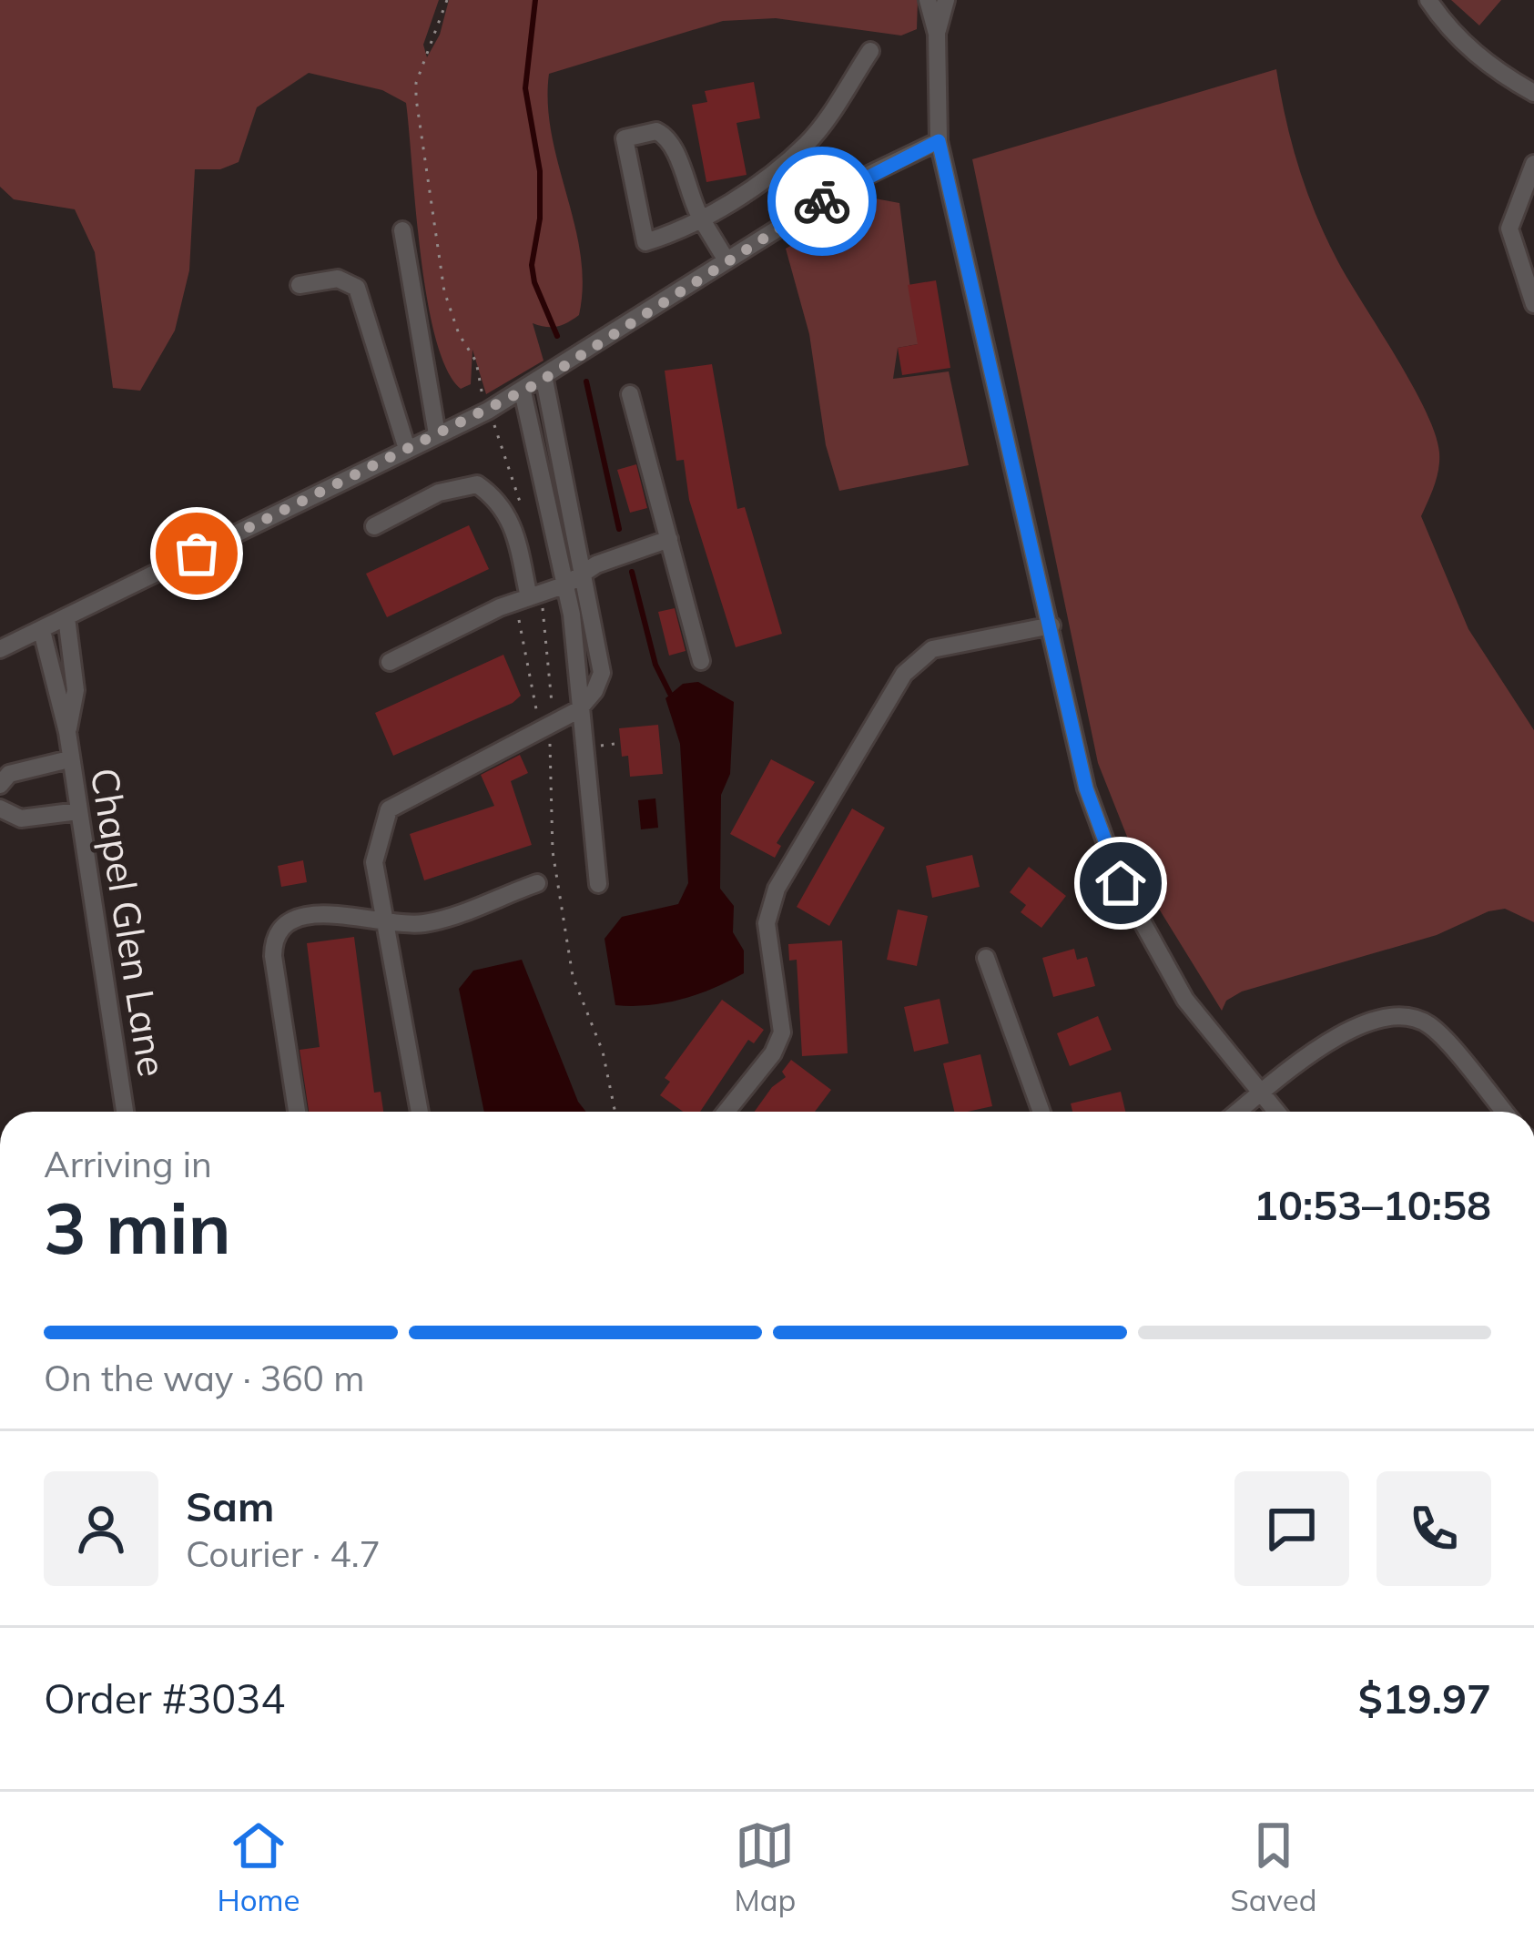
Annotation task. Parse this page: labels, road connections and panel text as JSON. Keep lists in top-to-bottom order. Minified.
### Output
{"streets":{"street":["Chapel Glen Lane"]},"page":{"heading":["3 min","Arriving in","10:53–10:58"],"panel":["Sam","Courier · 4.7","Order #3034","$19.97"],"bar":"On the way · 360 m","tabs":["Home","Map","Saved"]}}
